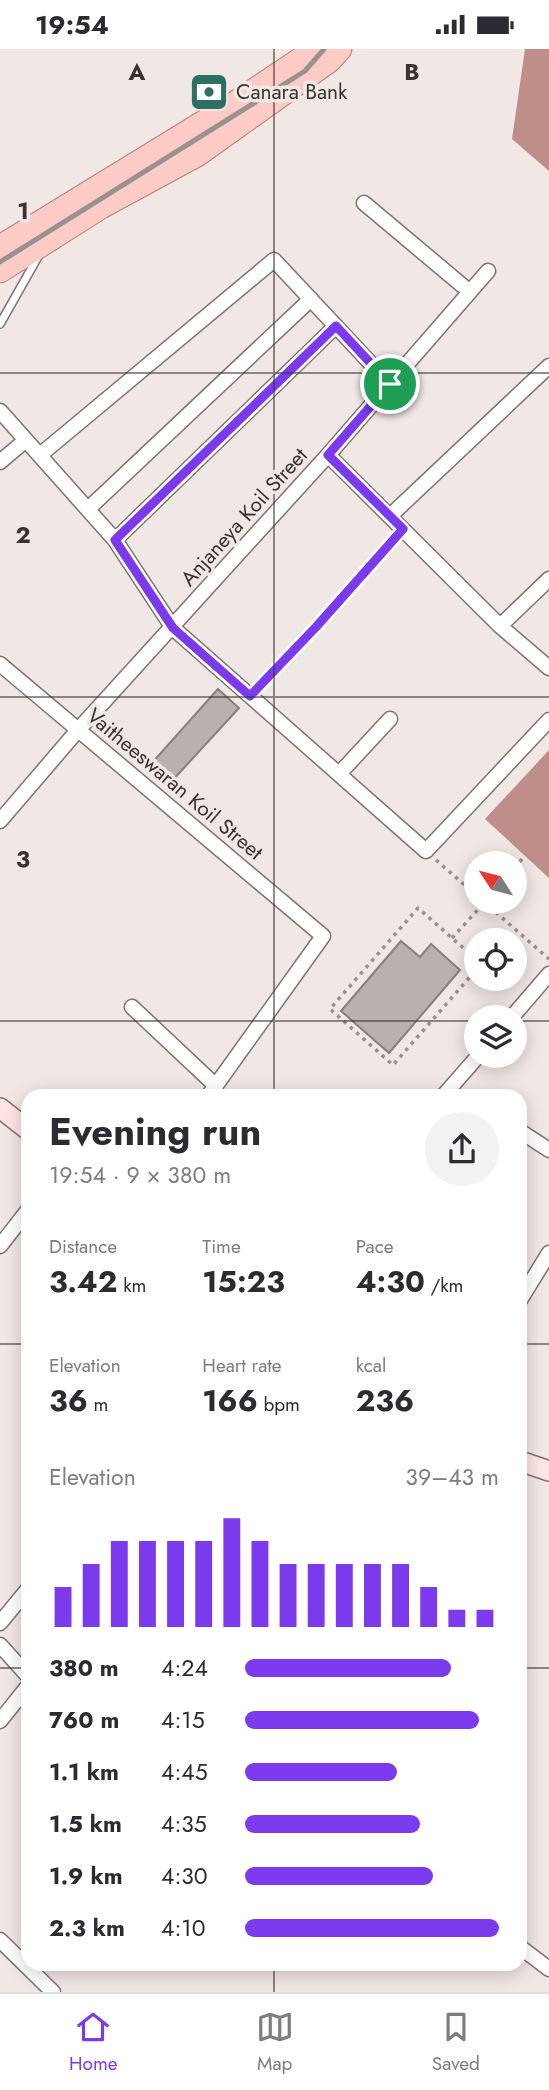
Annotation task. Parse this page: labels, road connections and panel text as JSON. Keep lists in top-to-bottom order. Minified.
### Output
{"streets":{"street":["Anjaneya Koil Street","Vaitheeswaran Koil Street"]},"crossings":[["Anjaneya Koil Street","Vaitheeswaran Koil Street"]],"places":{"bank":["Canara Bank"]},"north":"top left","page":{"status":"19:54","heading":["Evening run","19:54 · 9 × 380 m"],"stats":[["Distance","3.42 km"],["Time","15:23"],["Pace","4:30 /km"],["Elevation","36 m"],["Heart rate","166 bpm"],["kcal","236"]],"chart":["Elevation","39–43 m"],"list":[{"name":"380 m","note":"4:24"},{"name":"760 m","note":"4:15"},{"name":"1.1 km","note":"4:45"},{"name":"1.5 km","note":"4:35"},{"name":"1.9 km","note":"4:30"},{"name":"2.3 km","note":"4:10"}],"tabs":["Home","Map","Saved"]},"grid":{"columns":["A","B"],"rows":["1","2","3"]}}
